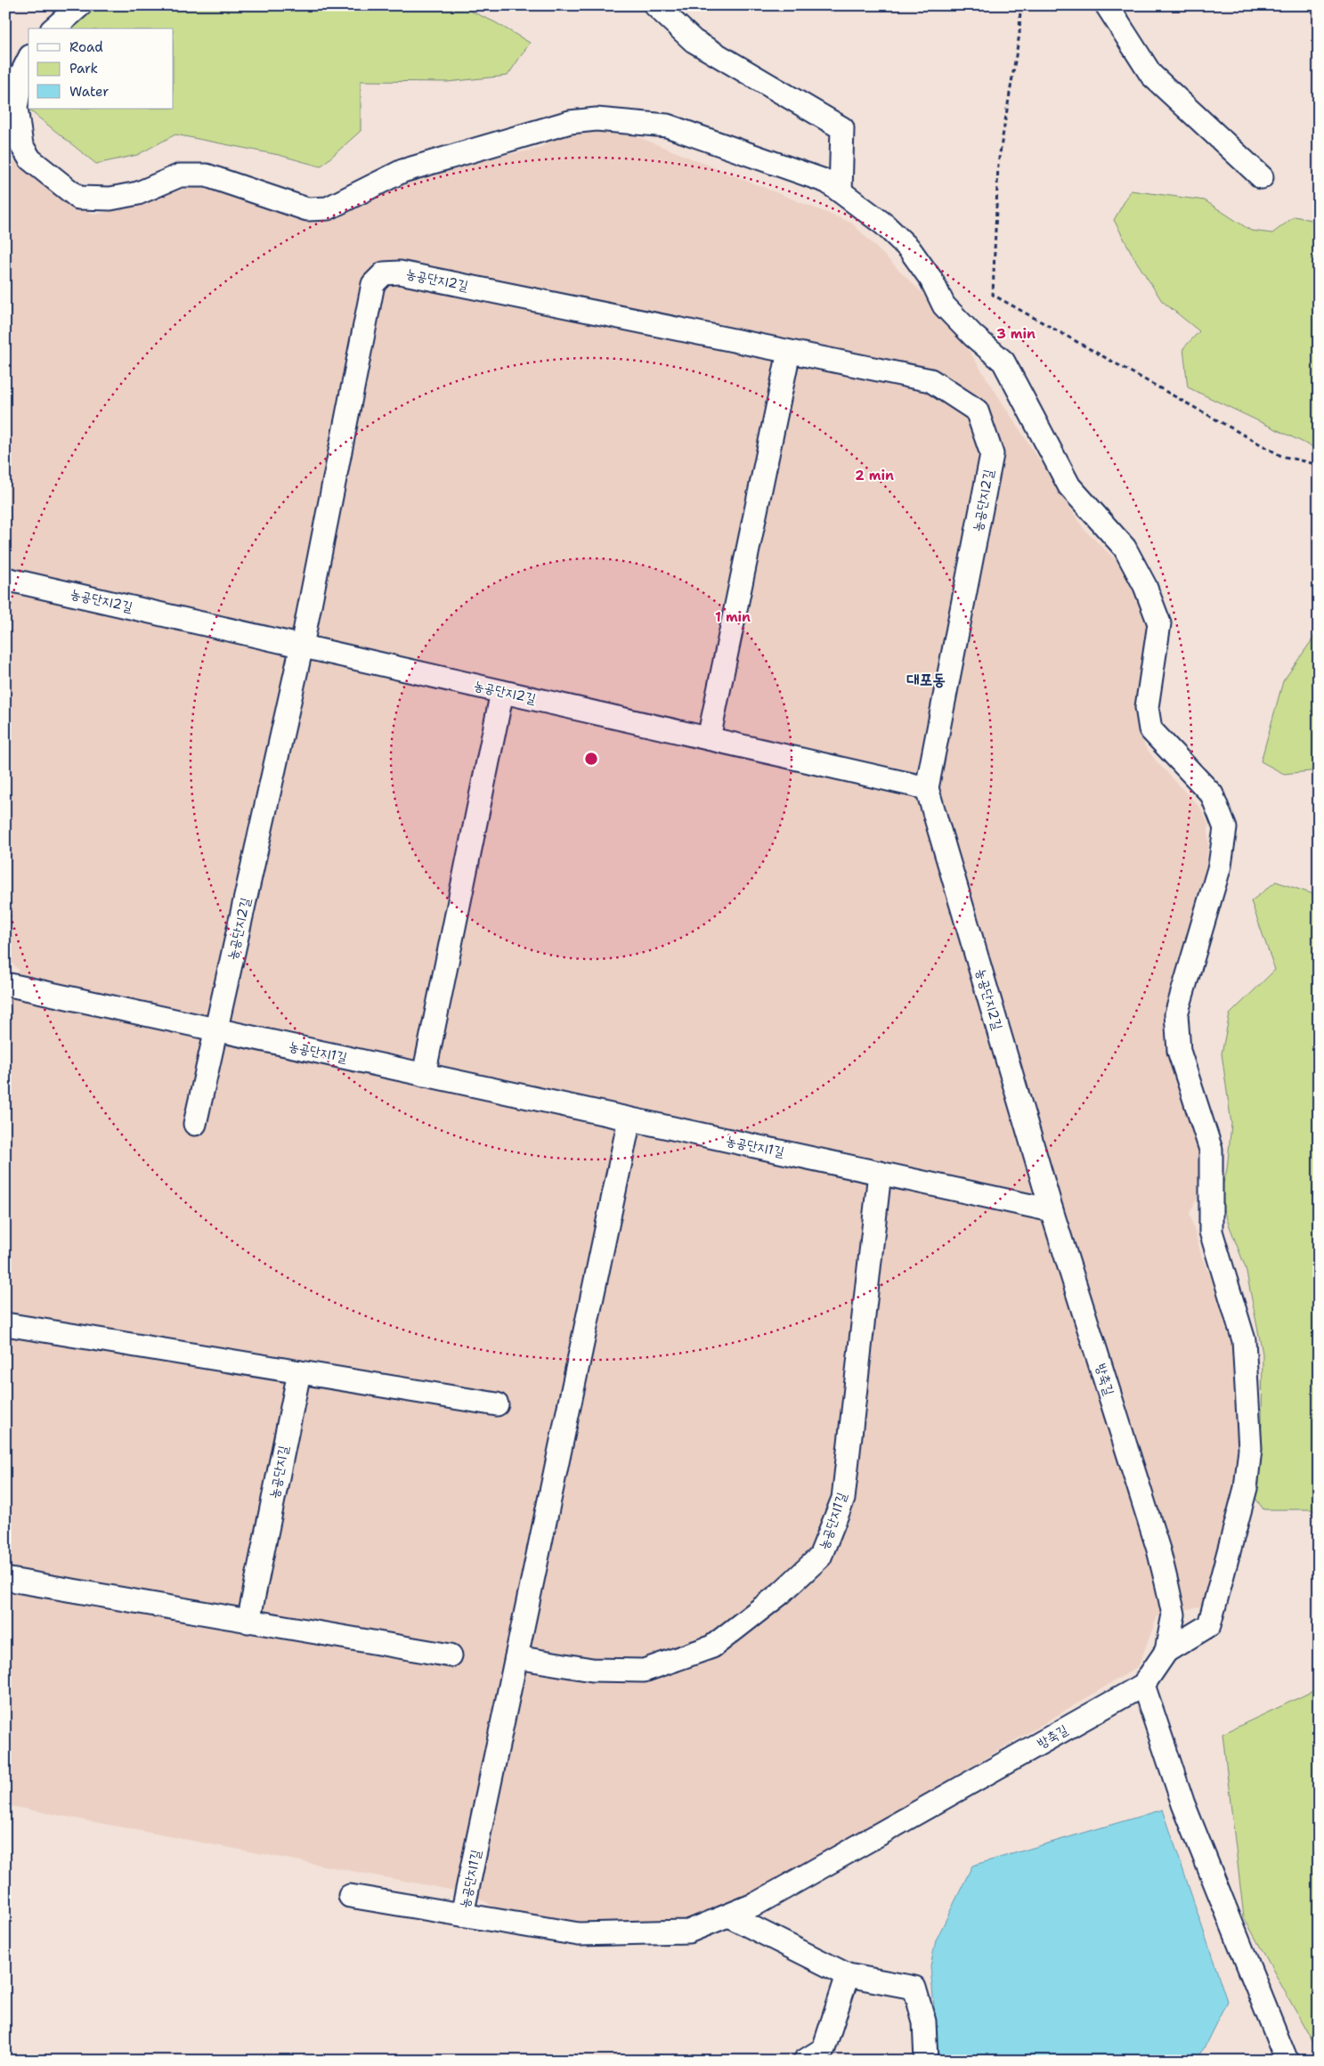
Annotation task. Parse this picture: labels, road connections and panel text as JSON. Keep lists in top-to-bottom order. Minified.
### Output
{"streets":{"street":["농공단지2길","농공단지1길","방축길","농공단지길"]},"crossings":[["농공단지2길","농공단지1길"],["농공단지2길","방축길"],["농공단지1길","방축길"]],"districts":["대포동"],"legend":["Road","Park","Water"],"rings":["3 min","2 min","1 min"]}
